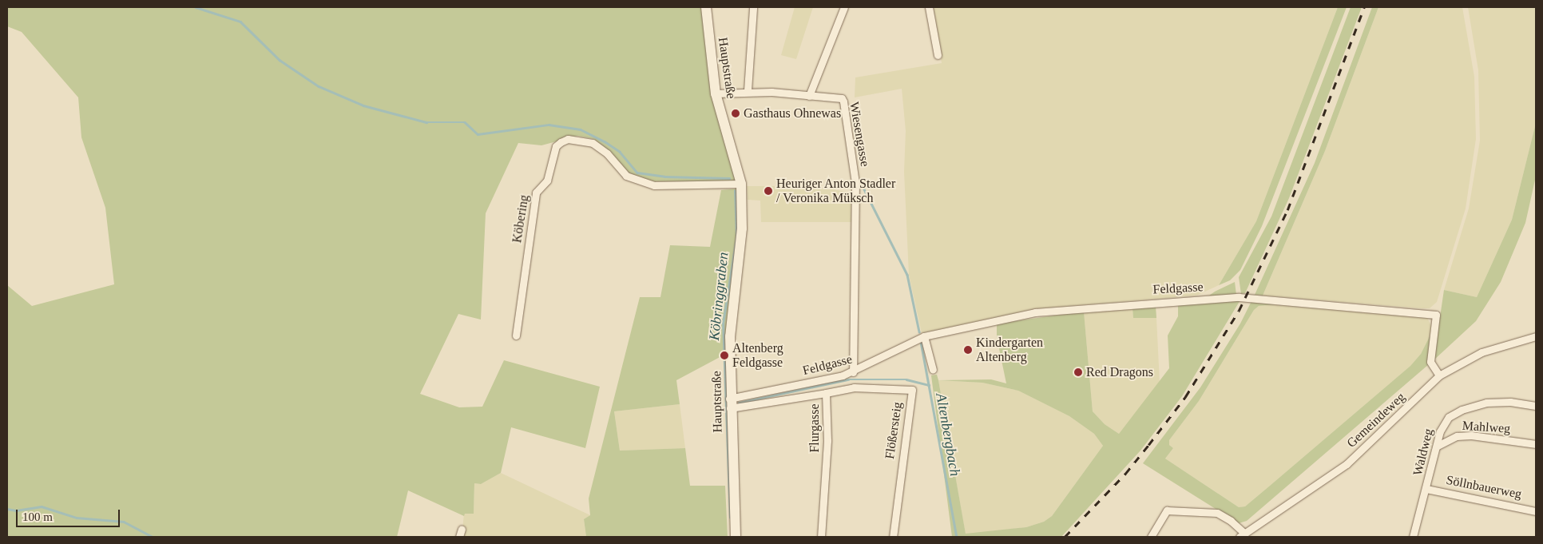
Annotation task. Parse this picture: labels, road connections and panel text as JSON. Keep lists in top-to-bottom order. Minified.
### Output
{"streets":{"main road":["Hauptstraße"],"street":["Wiesengasse","Köbering","Feldgasse","Gemeindeweg","Mahlweg","Flurgasse","Flößersteig","Waldweg","Söllnbauerweg"]},"crossings":[["Hauptstraße","Wiesengasse"],["Hauptstraße","Köbering"],["Hauptstraße","Feldgasse"],["Hauptstraße","Flurgasse"],["Wiesengasse","Feldgasse"],["Feldgasse","Gemeindeweg"],["Feldgasse","Flurgasse"],["Mahlweg","Waldweg"],["Flurgasse","Flößersteig"],["Waldweg","Söllnbauerweg"]],"water":["Köbringgraben","Altenbergbach"],"places":["Gasthaus Ohnewas","Heuriger Anton Stadler / Veronika Müksch","Kindergarten Altenberg","Altenberg Feldgasse","Red Dragons"],"scale_bar":"100 m"}
